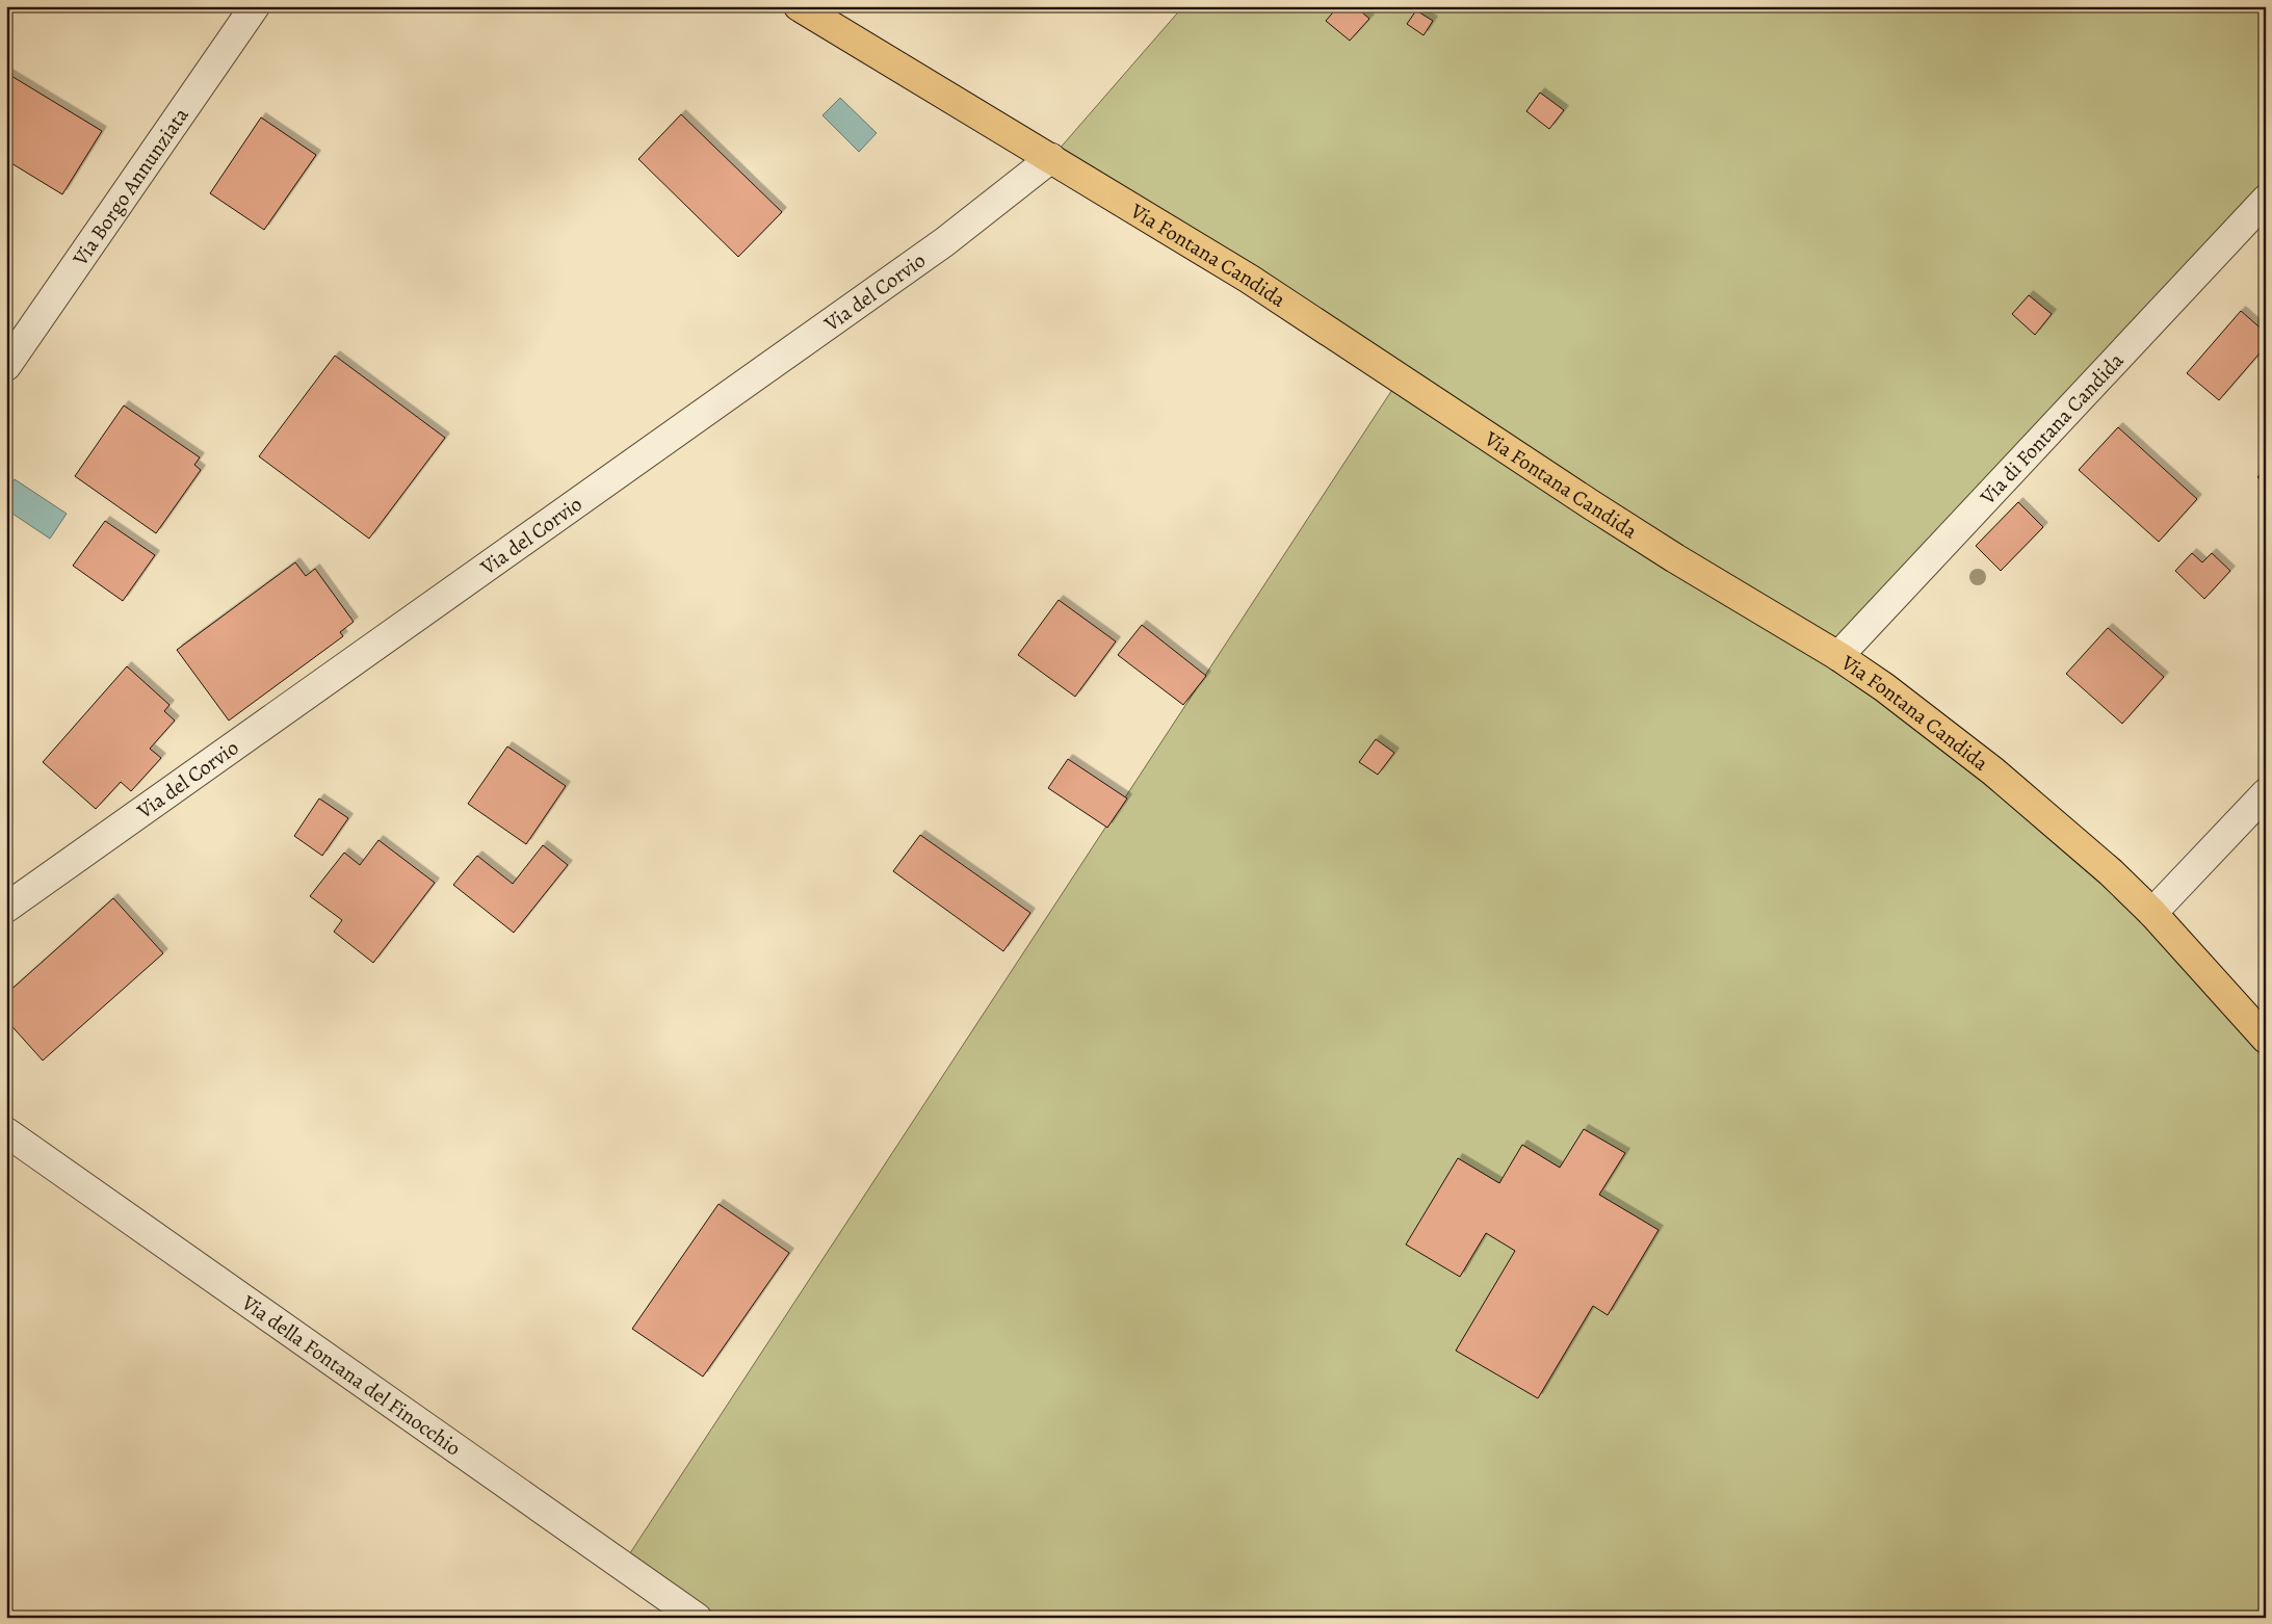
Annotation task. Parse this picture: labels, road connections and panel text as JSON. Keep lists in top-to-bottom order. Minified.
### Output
{"streets":{"main road":["Via Fontana Candida"],"street":["Via Borgo Annunziata","Via del Corvio","Via di Fontana Candida","Via della Fontana del Finocchio"]},"crossings":[["Via Fontana Candida","Via del Corvio"],["Via Fontana Candida","Via di Fontana Candida"]]}
